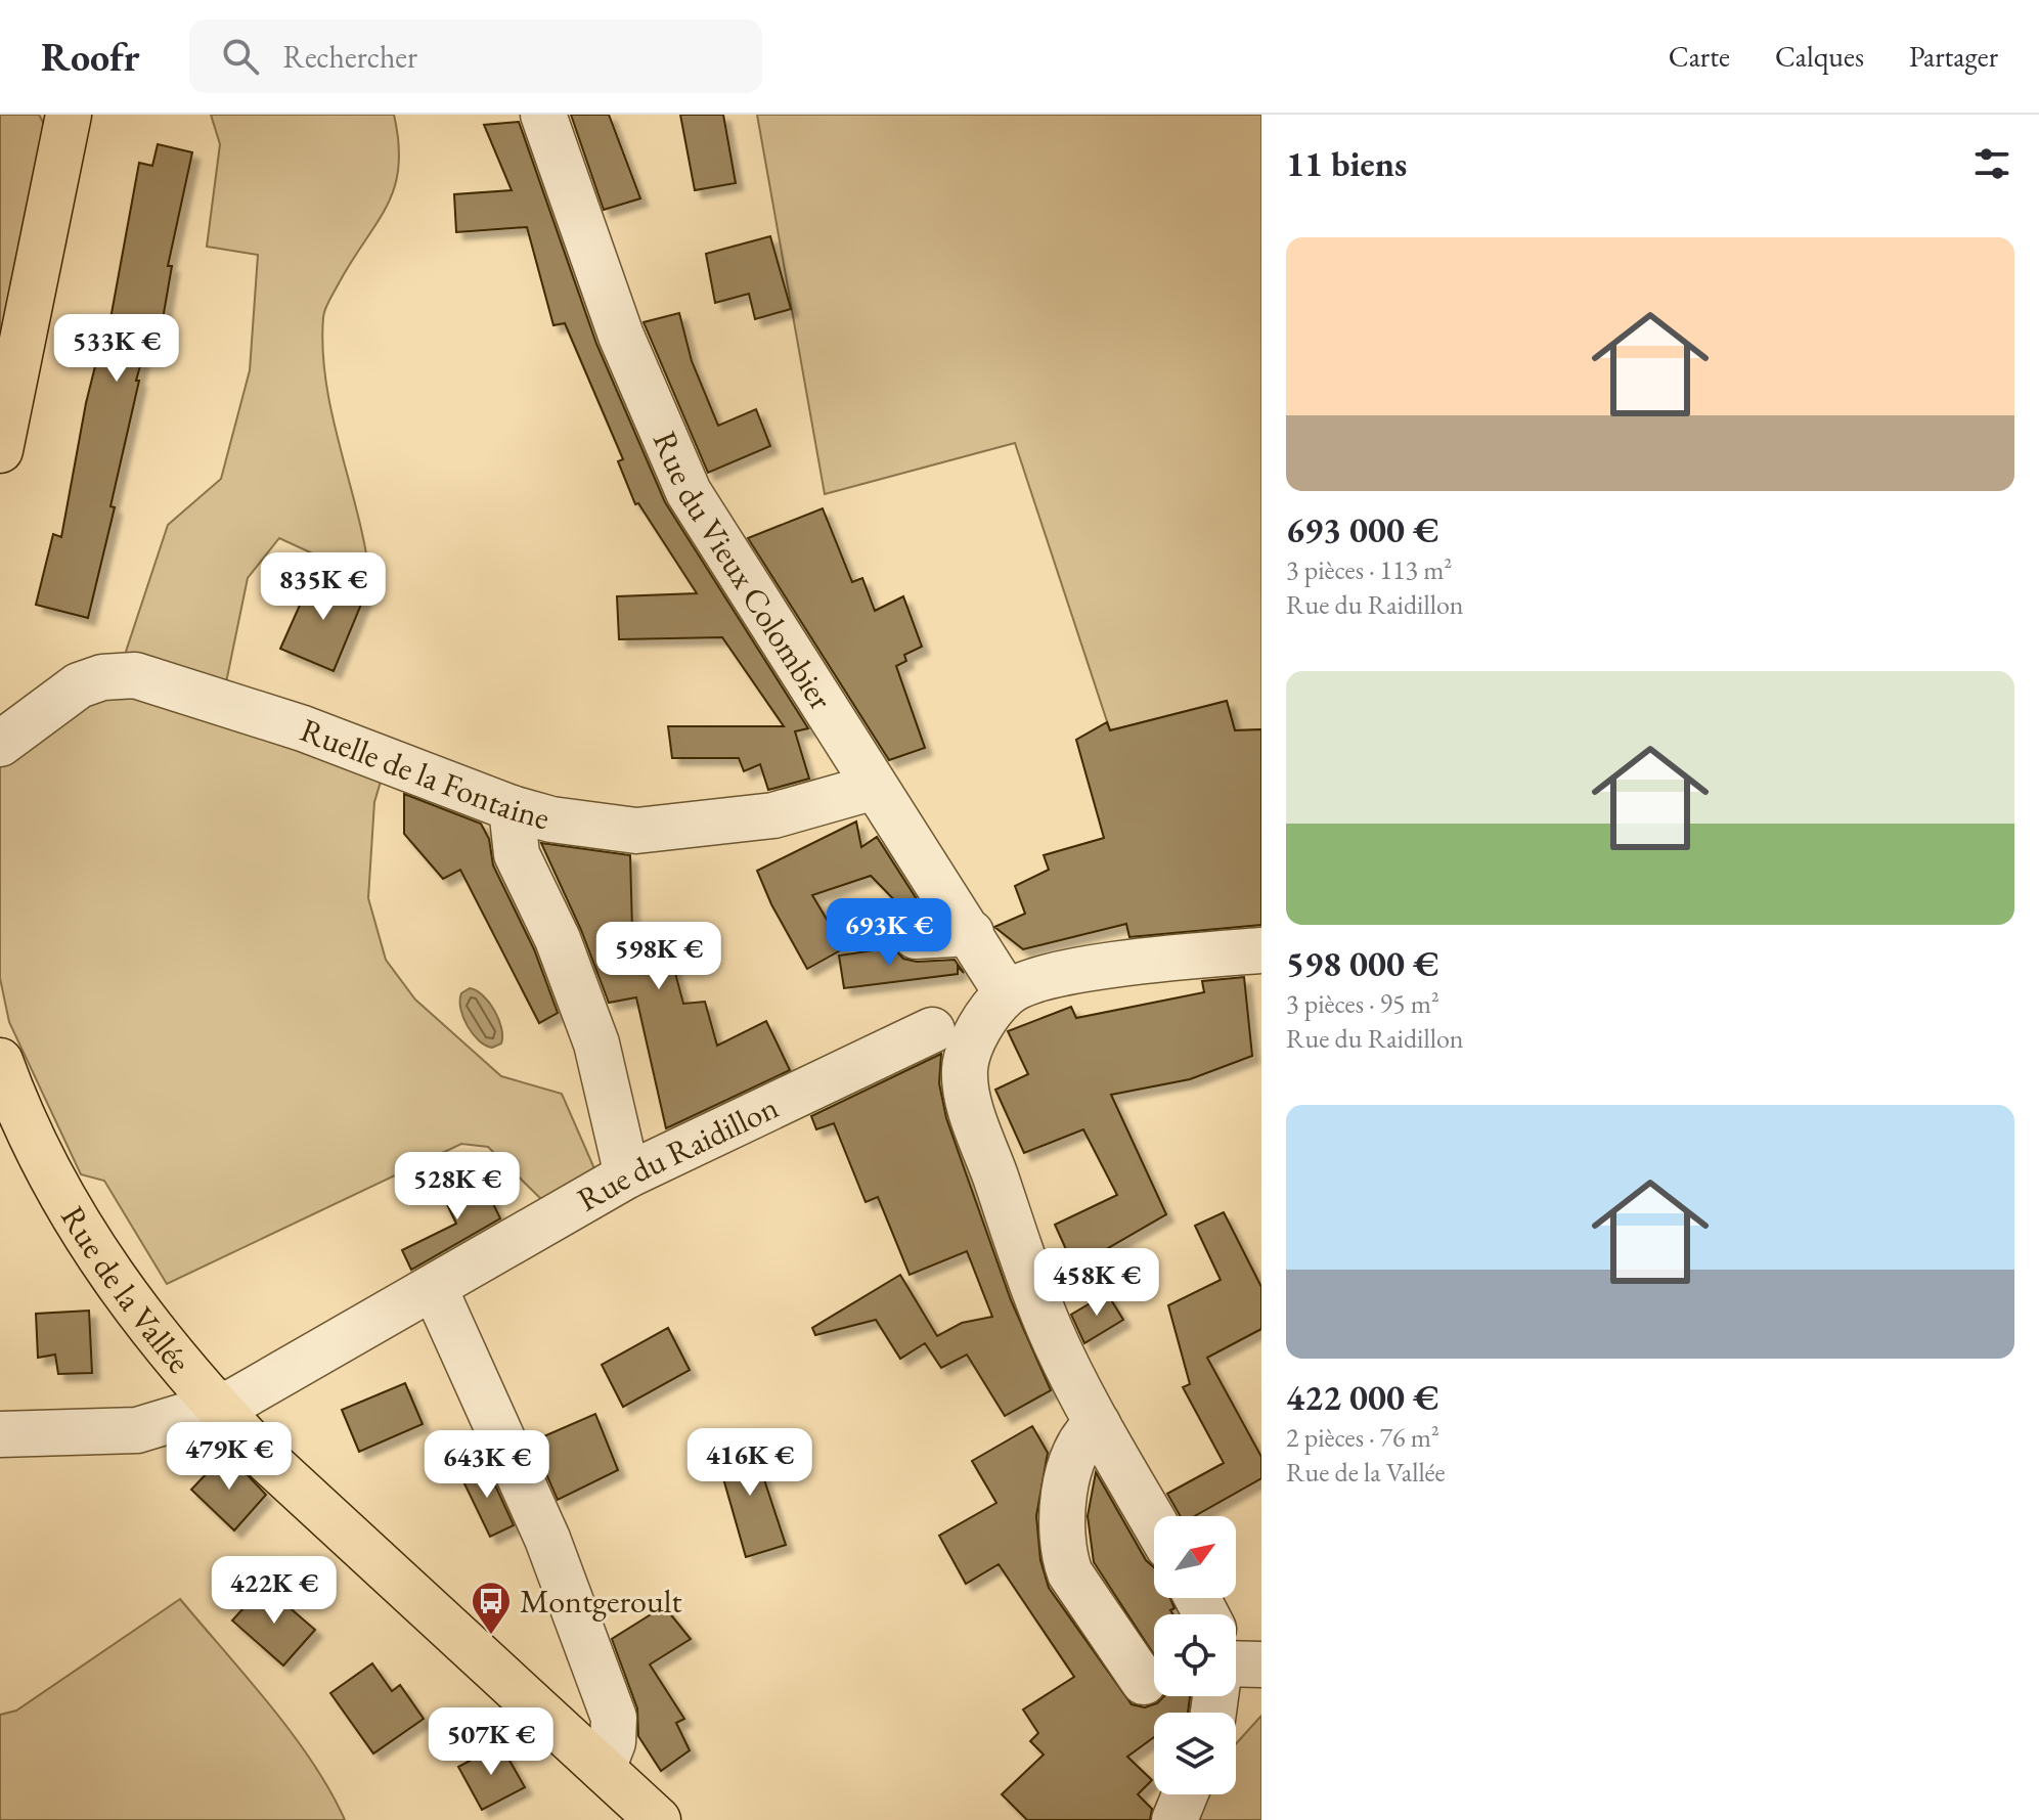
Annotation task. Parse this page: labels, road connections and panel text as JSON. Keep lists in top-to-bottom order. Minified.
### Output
{"streets":{"main road":["Rue de la Vallée"],"street":["Rue du Vieux Colombier","Ruelle de la Fontaine","Rue du Raidillon"]},"crossings":[["Rue du Vieux Colombier","Ruelle de la Fontaine"],["Rue du Raidillon","Rue de la Vallée"]],"places":{"bus stop":["Montgeroult"]},"north":"top right","page":{"header":"Roofr","search":"Rechercher","nav":["Carte","Calques","Partager"],"heading":"11 biens","list":[{"name":"693 000 €","note":"3 pièces · 113 m² · Rue du Raidillon"},{"name":"598 000 €","note":"3 pièces · 95 m² · Rue du Raidillon"},{"name":"422 000 €","note":"2 pièces · 76 m² · Rue de la Vallée"}],"price":["533K €","835K €","693K €","598K €","528K €","458K €","479K €","416K €","643K €","422K €","507K €"]}}
